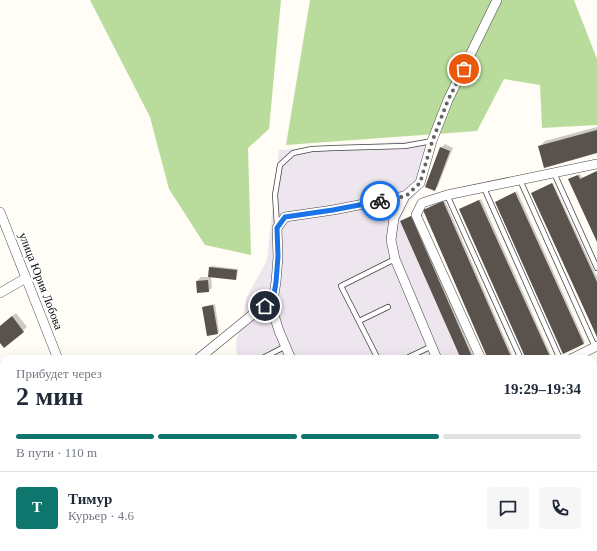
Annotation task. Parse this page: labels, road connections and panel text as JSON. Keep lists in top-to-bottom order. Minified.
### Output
{"streets":{"street":["улица Юрия Лобова"]},"page":{"heading":["2 мин","Прибудет через","19:29–19:34"],"panel":["Тимур","Курьер · 4.6"],"bar":"В пути · 110 m","round":"Т"}}
